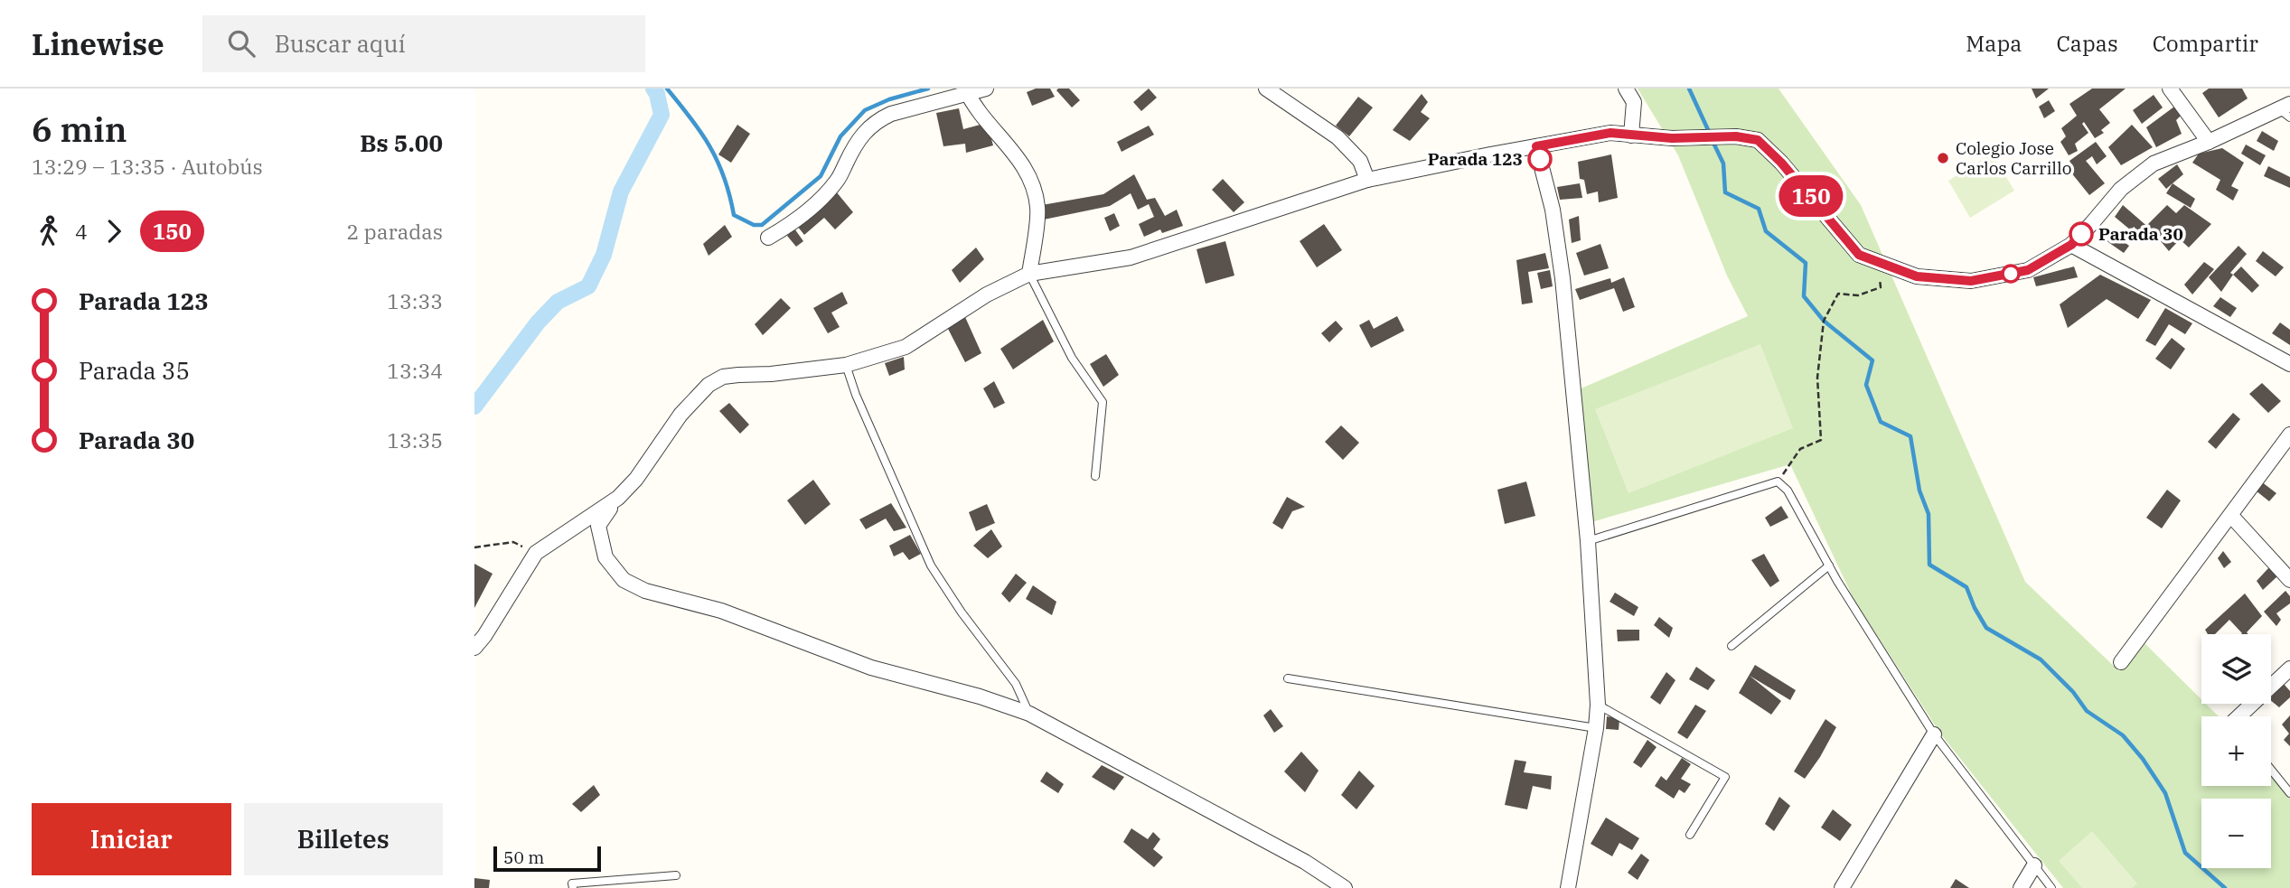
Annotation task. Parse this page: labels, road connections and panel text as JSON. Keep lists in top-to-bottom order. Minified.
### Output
{"places":["Colegio Jose Carlos Carrillo","Parada 123","Parada 30"],"lines":["bus line 150"],"scale_bar":"50 m","page":{"header":"Linewise","search":"Buscar aquí","nav":["Mapa","Capas","Compartir"],"heading":["6 min","13:29 – 13:35 · Autobús","Bs 5.00"],"on_map":"150","legs":["4","150","2 paradas"],"list":[{"name":"Parada 123","value":"13:33"},{"name":"Parada 35","value":"13:34"},{"name":"Parada 30","value":"13:35"}],"map_buttons":["+","−"],"buttons":["Iniciar","Billetes"],"scale":"50 m"}}
